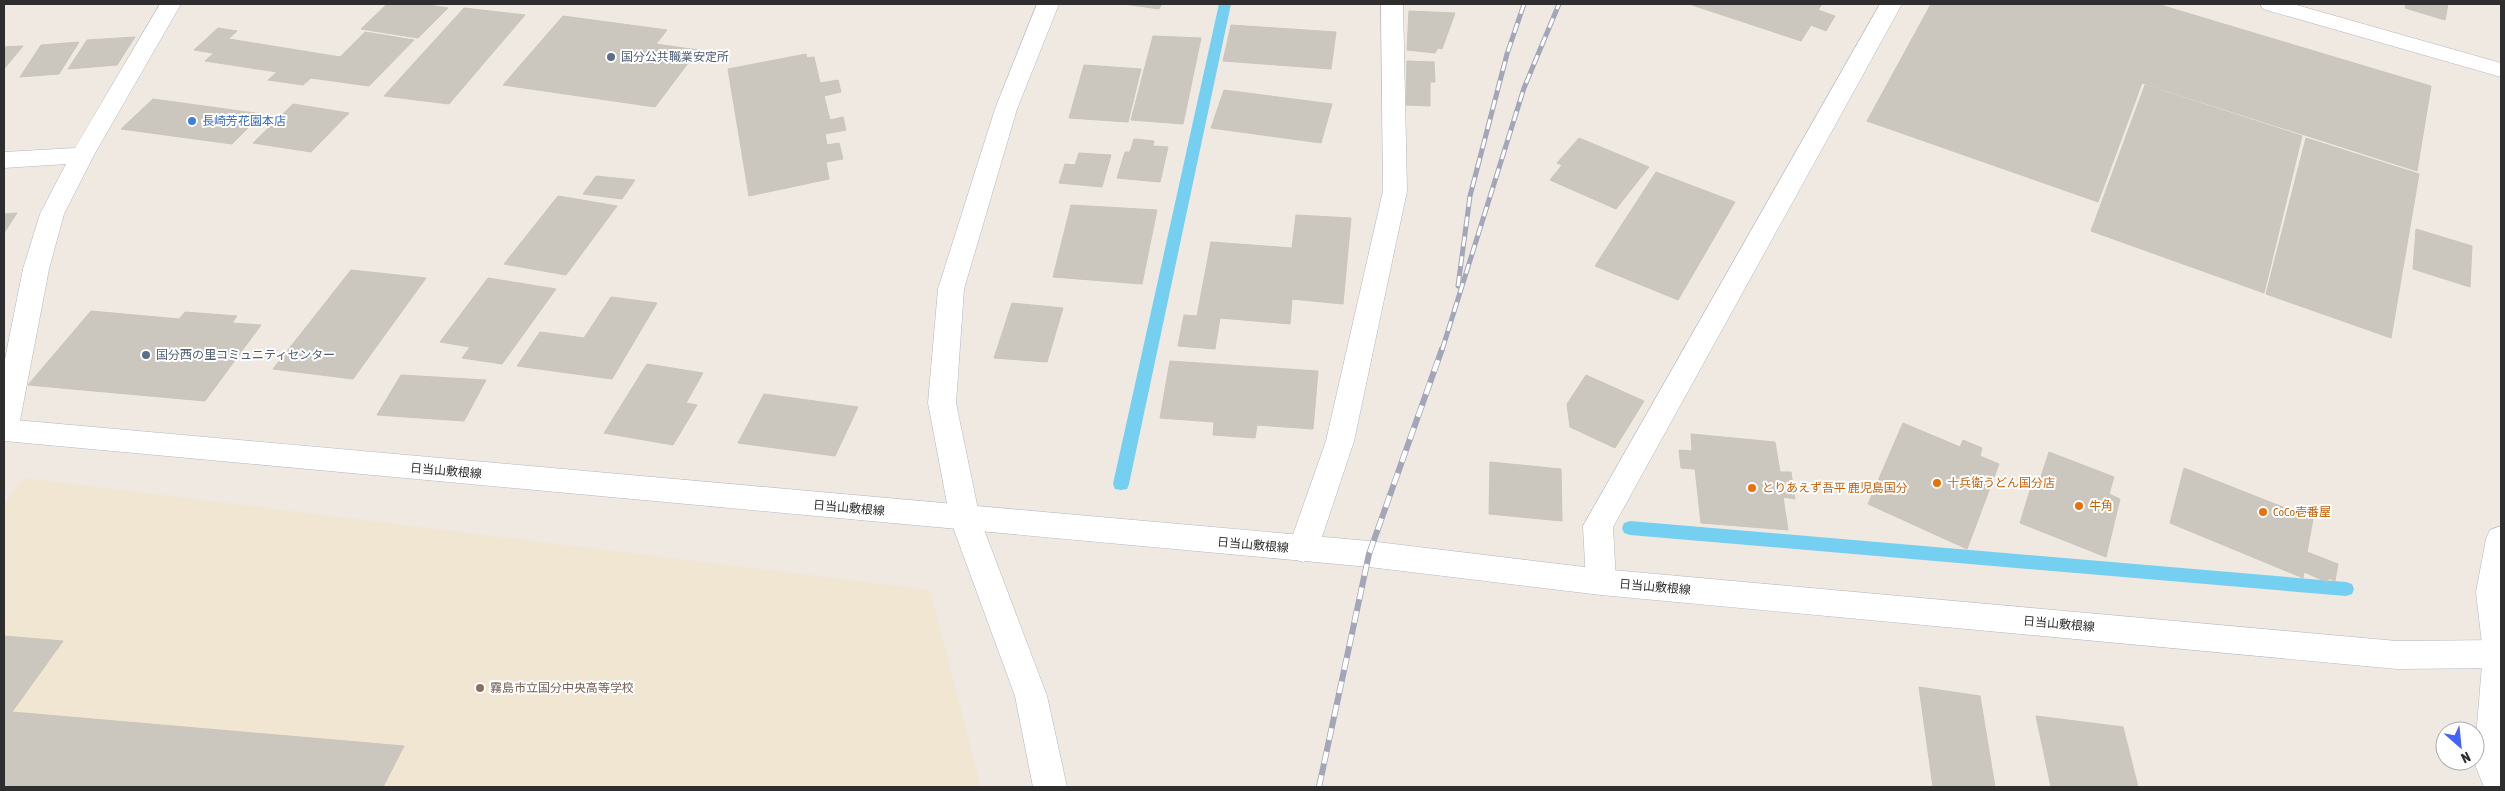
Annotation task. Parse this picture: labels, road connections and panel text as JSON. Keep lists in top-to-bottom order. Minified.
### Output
{"streets":{"street":["日当山敷根線"]},"places":["国分公共職業安定所","長崎芳花園本店","国分西の里コミュニティセンター","十兵衛うどん国分店","とりあえず吾平 鹿児島国分","牛角","CoCo壱番屋","霧島市立国分中央高等学校"],"north":"bottom right"}
